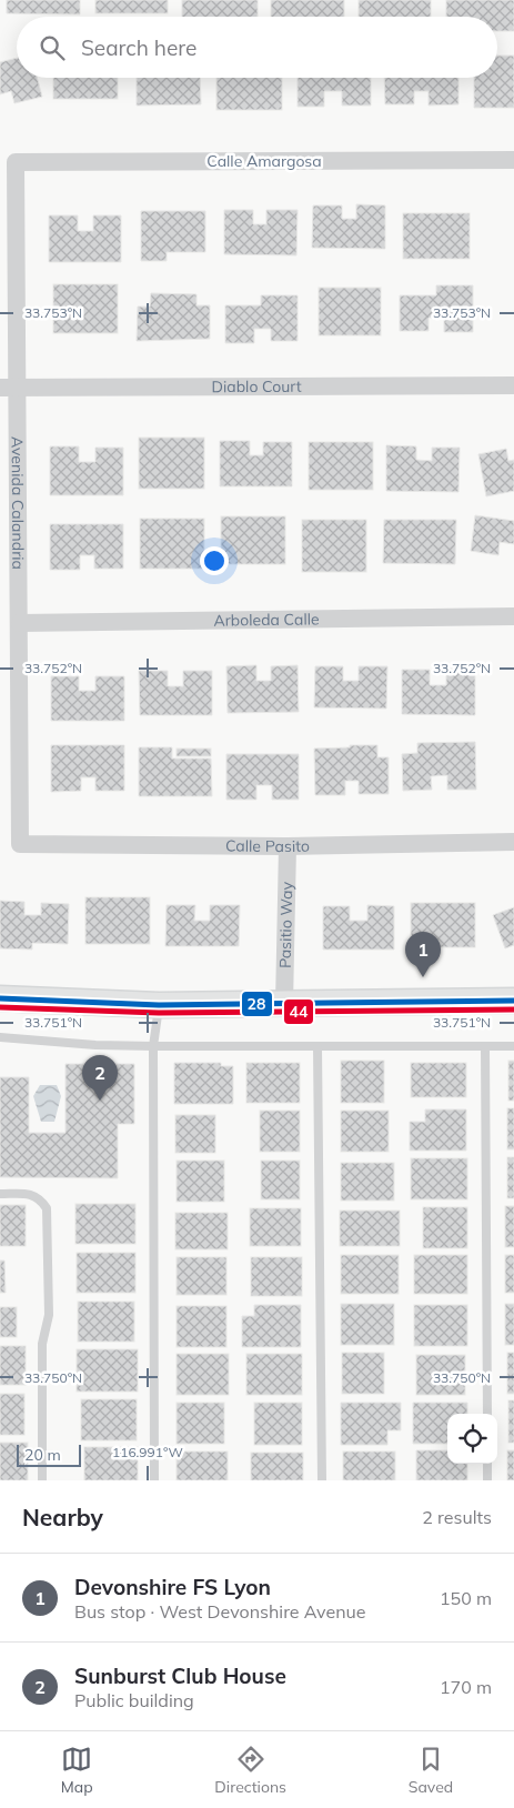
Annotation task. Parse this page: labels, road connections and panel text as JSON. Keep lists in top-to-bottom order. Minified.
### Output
{"streets":{"street":["Calle Amargosa","Diablo Court","Avenida Calandria","Arboleda Calle","Calle Pasito","Pasitio Way"]},"crossings":[["Calle Amargosa","Avenida Calandria"],["Diablo Court","Avenida Calandria"],["Avenida Calandria","Arboleda Calle"],["Avenida Calandria","Calle Pasito"],["Calle Pasito","Pasitio Way"]],"lines":["transit line 28","transit line 44"],"scale_bar":"20 m","page":{"search":"Search here","pins":["1","2"],"scale":"20 m","heading":["Nearby","2 results"],"list":[{"mark":"1","name":"Devonshire FS Lyon","note":"Bus stop · West Devonshire Avenue","value":"150 m"},{"mark":"2","name":"Sunburst Club House","note":"Public building","value":"170 m"}],"nav":["Map","Directions","Saved"]},"coordinates":["33.753°N","33.752°N","33.751°N","33.750°N","116.991°W"]}
